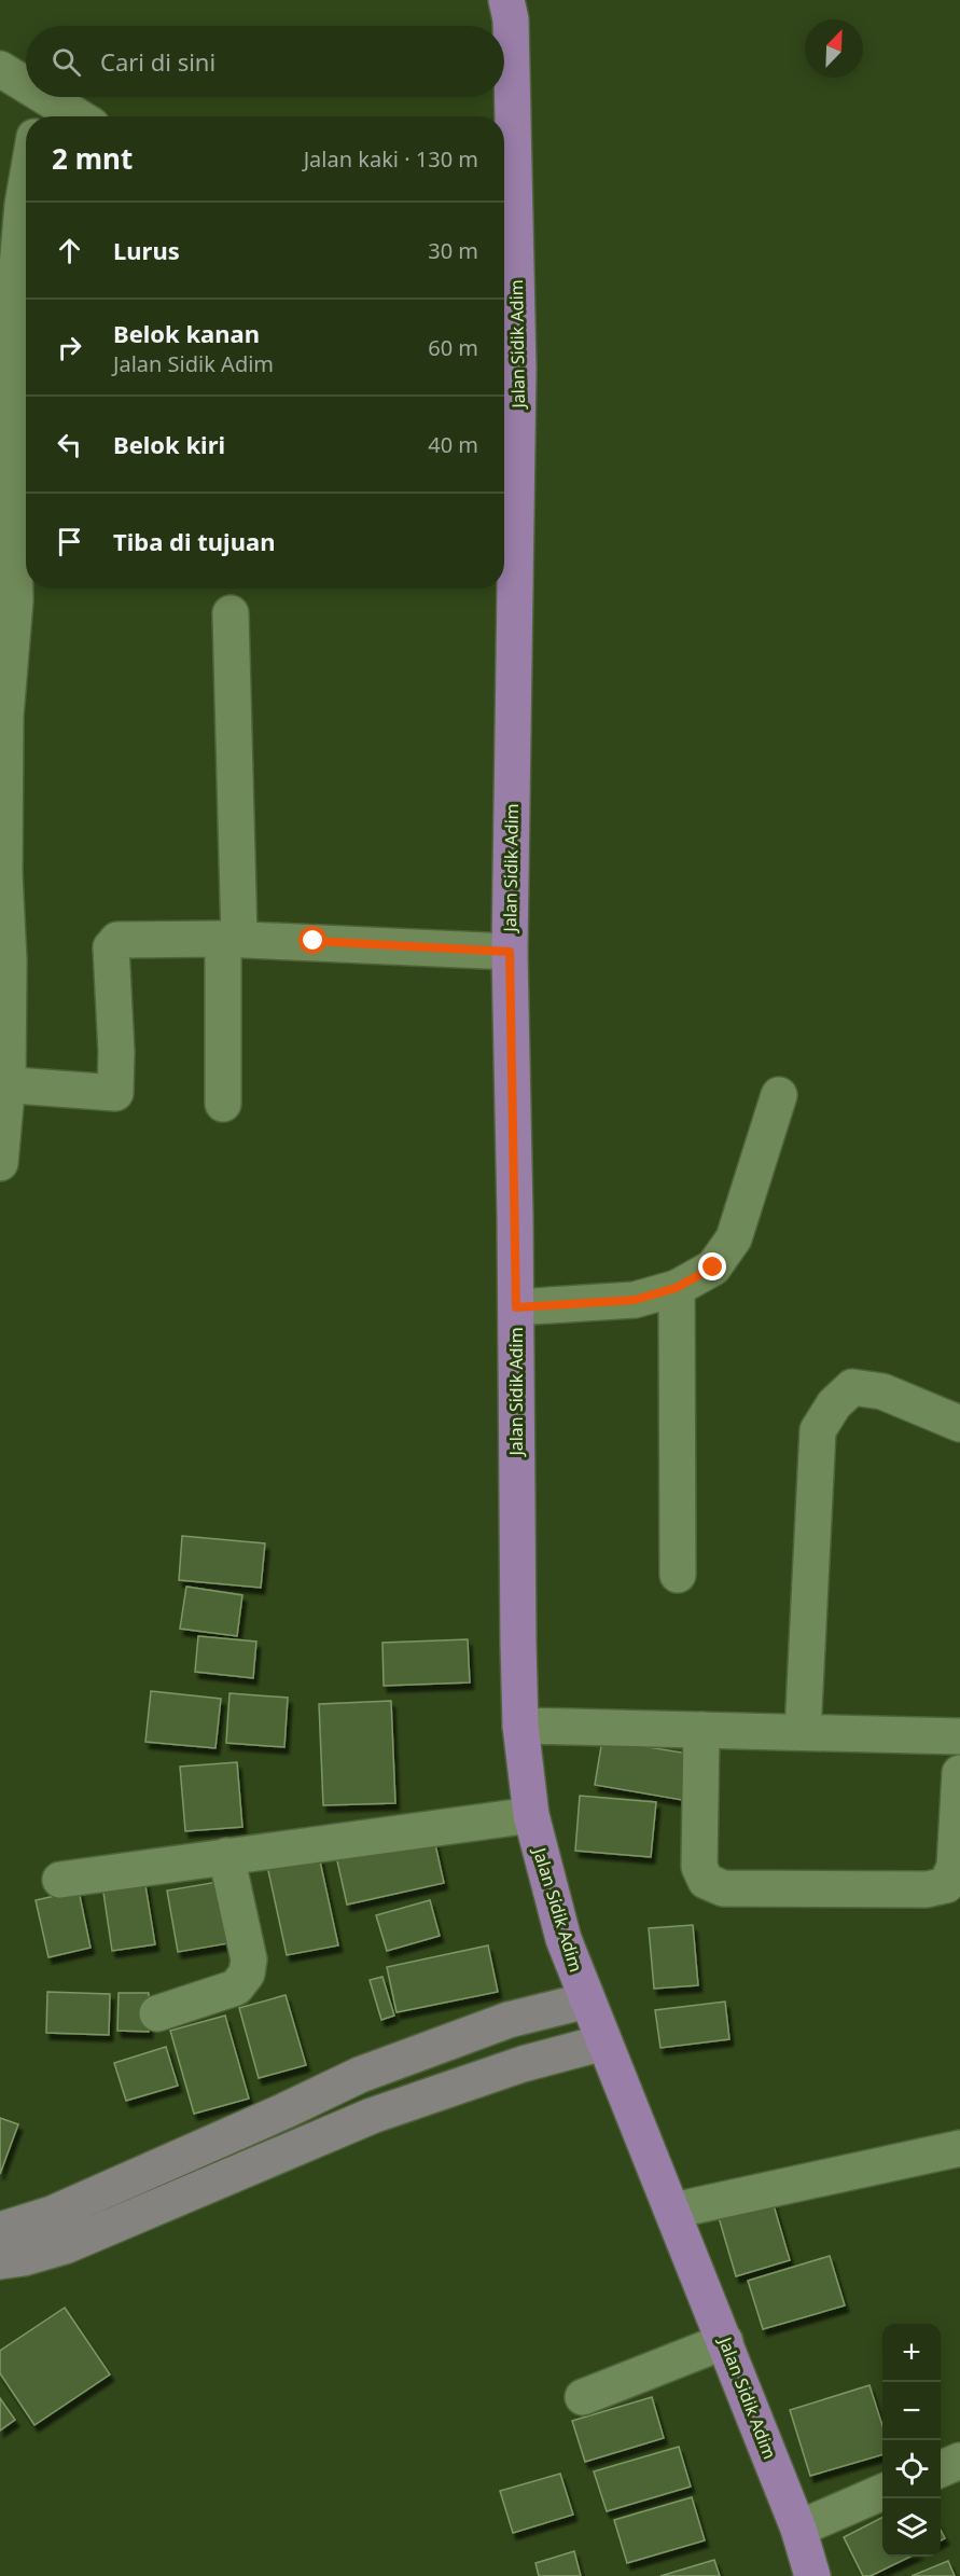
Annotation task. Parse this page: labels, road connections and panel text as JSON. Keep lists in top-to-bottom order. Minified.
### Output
{"streets":{"main road":["Jalan Sidik Adim"]},"north":"top right","page":{"search":"Cari di sini","heading":["2 mnt","Jalan kaki · 130 m"],"list":[["Lurus","30 m"],["Belok kanan","Jalan Sidik Adim","60 m"],["Belok kiri","40 m"],"Tiba di tujuan"],"map_buttons":["+","−"]}}
